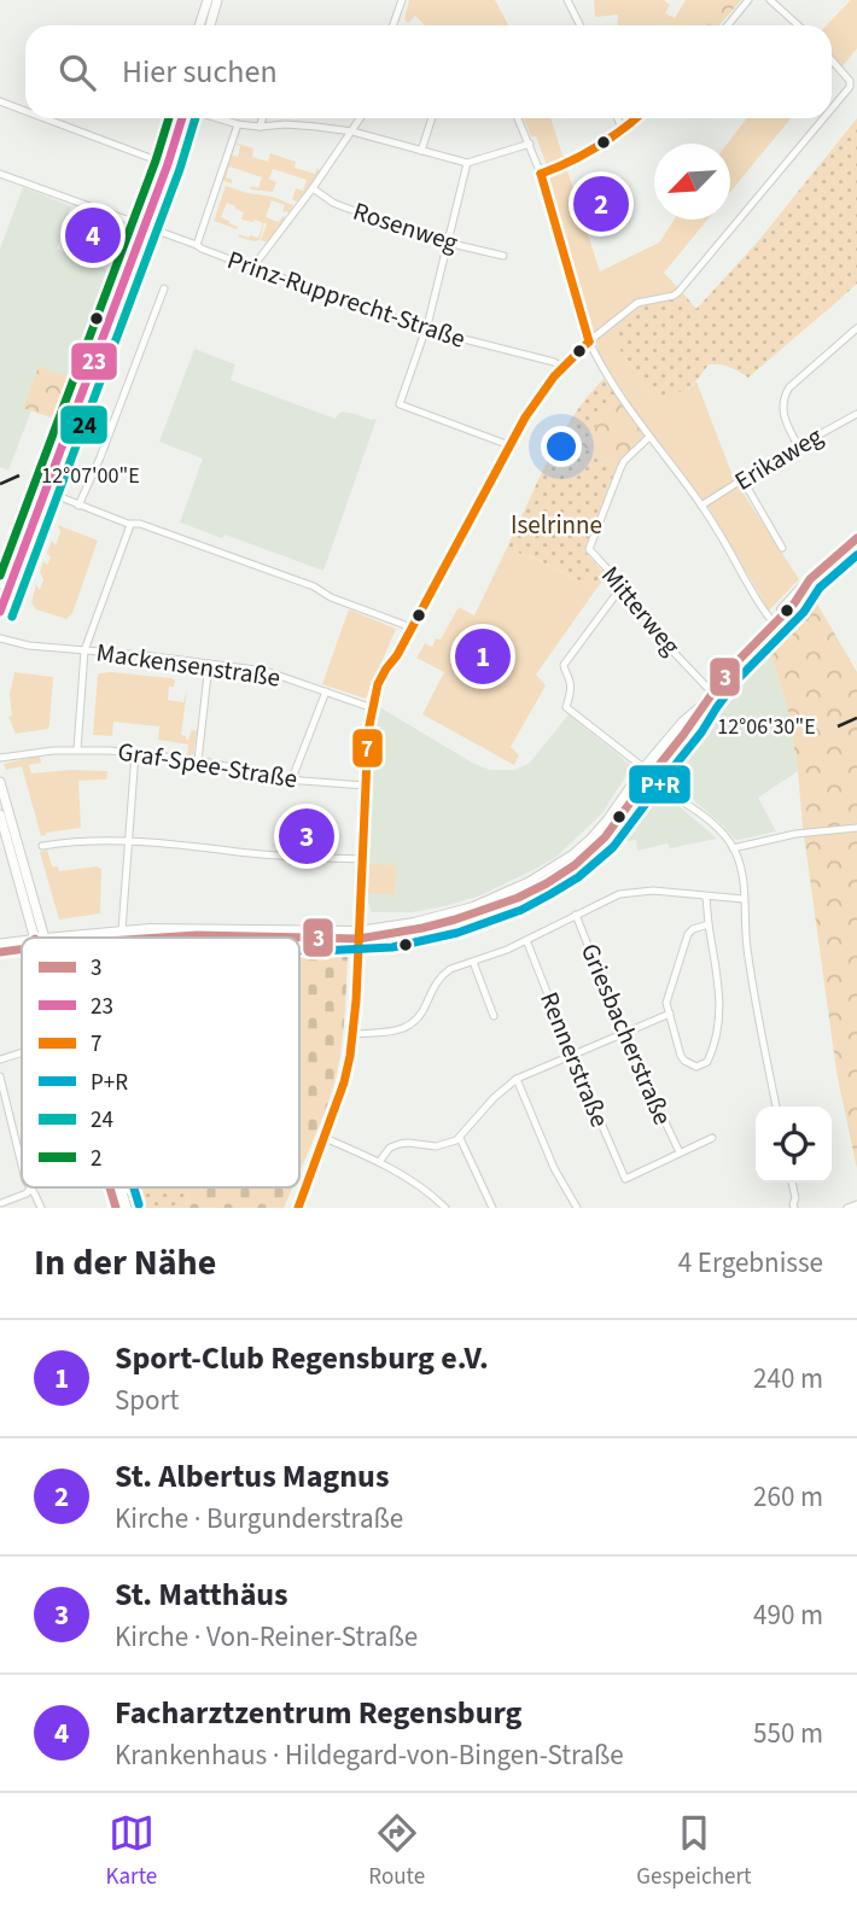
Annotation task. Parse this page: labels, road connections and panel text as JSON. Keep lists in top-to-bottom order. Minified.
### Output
{"streets":{"street":["Rosenweg","Prinz-Rupprecht-Straße","Erikaweg","Mitterweg","Mackensenstraße","Graf-Spee-Straße","Griesbacherstraße","Rennerstraße"]},"crossings":[["Griesbacherstraße","Rennerstraße"]],"parks":["Iselrinne"],"lines":["transit line 23","transit line 7","transit line 24","transit line 2","transit line 3","transit line P+R"],"legend":["3","23","7","P+R","24","2"],"north":"bottom left","page":{"search":"Hier suchen","pins":["2","4","1","3"],"heading":["In der Nähe","4 Ergebnisse"],"list":[{"mark":"1","name":"Sport-Club Regensburg e.V.","note":"Sport","value":"240 m"},{"mark":"2","name":"St. Albertus Magnus","note":"Kirche · Burgunderstraße","value":"260 m"},{"mark":"3","name":"St. Matthäus","note":"Kirche · Von-Reiner-Straße","value":"490 m"},{"mark":"4","name":"Facharztzentrum Regensburg","note":"Krankenhaus · Hildegard-von-Bingen-Straße","value":"550 m"}],"nav":["Karte","Route","Gespeichert"]},"coordinates":["12°07'00\"E","12°06'30\"E"]}
